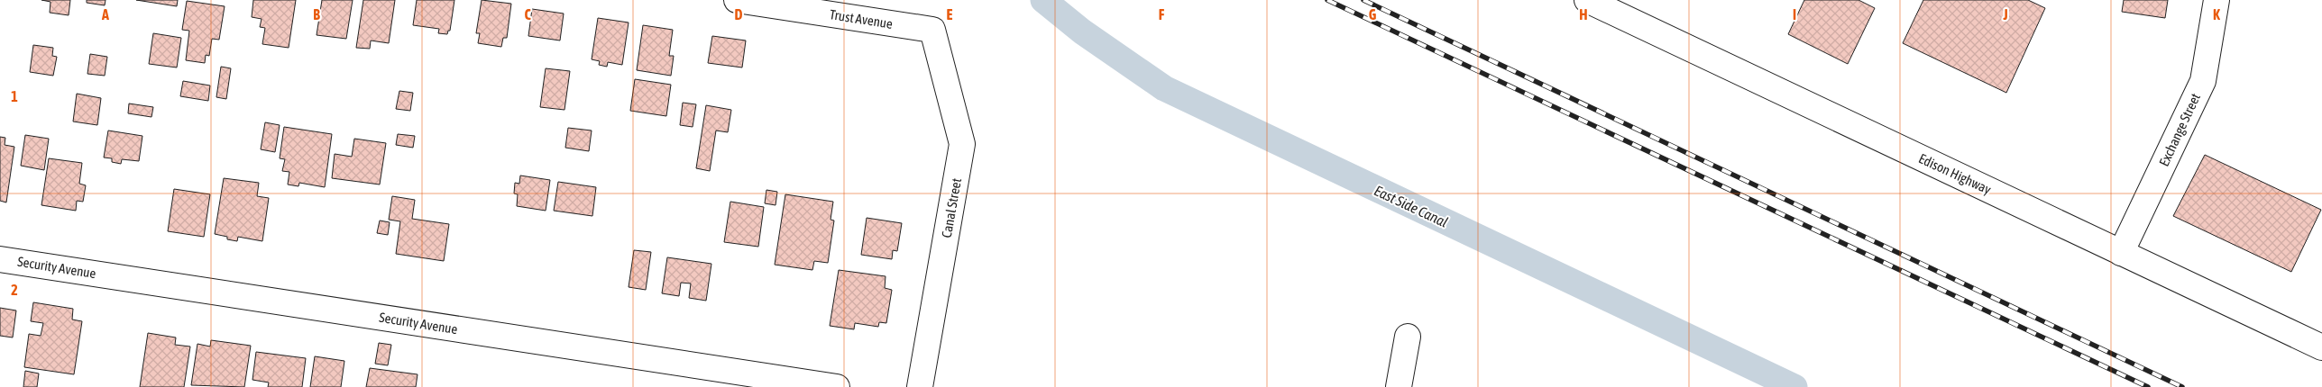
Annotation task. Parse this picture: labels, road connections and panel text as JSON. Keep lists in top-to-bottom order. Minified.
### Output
{"streets":{"street":["Trust Avenue","Exchange Street","Edison Highway","Canal Street","Security Avenue"]},"crossings":[["Trust Avenue","Canal Street"],["Exchange Street","Edison Highway"]],"water":["East Side Canal"],"grid":{"columns":["A","B","C","D","E","F","G","H","I","J","K"],"rows":["1","2"]}}
